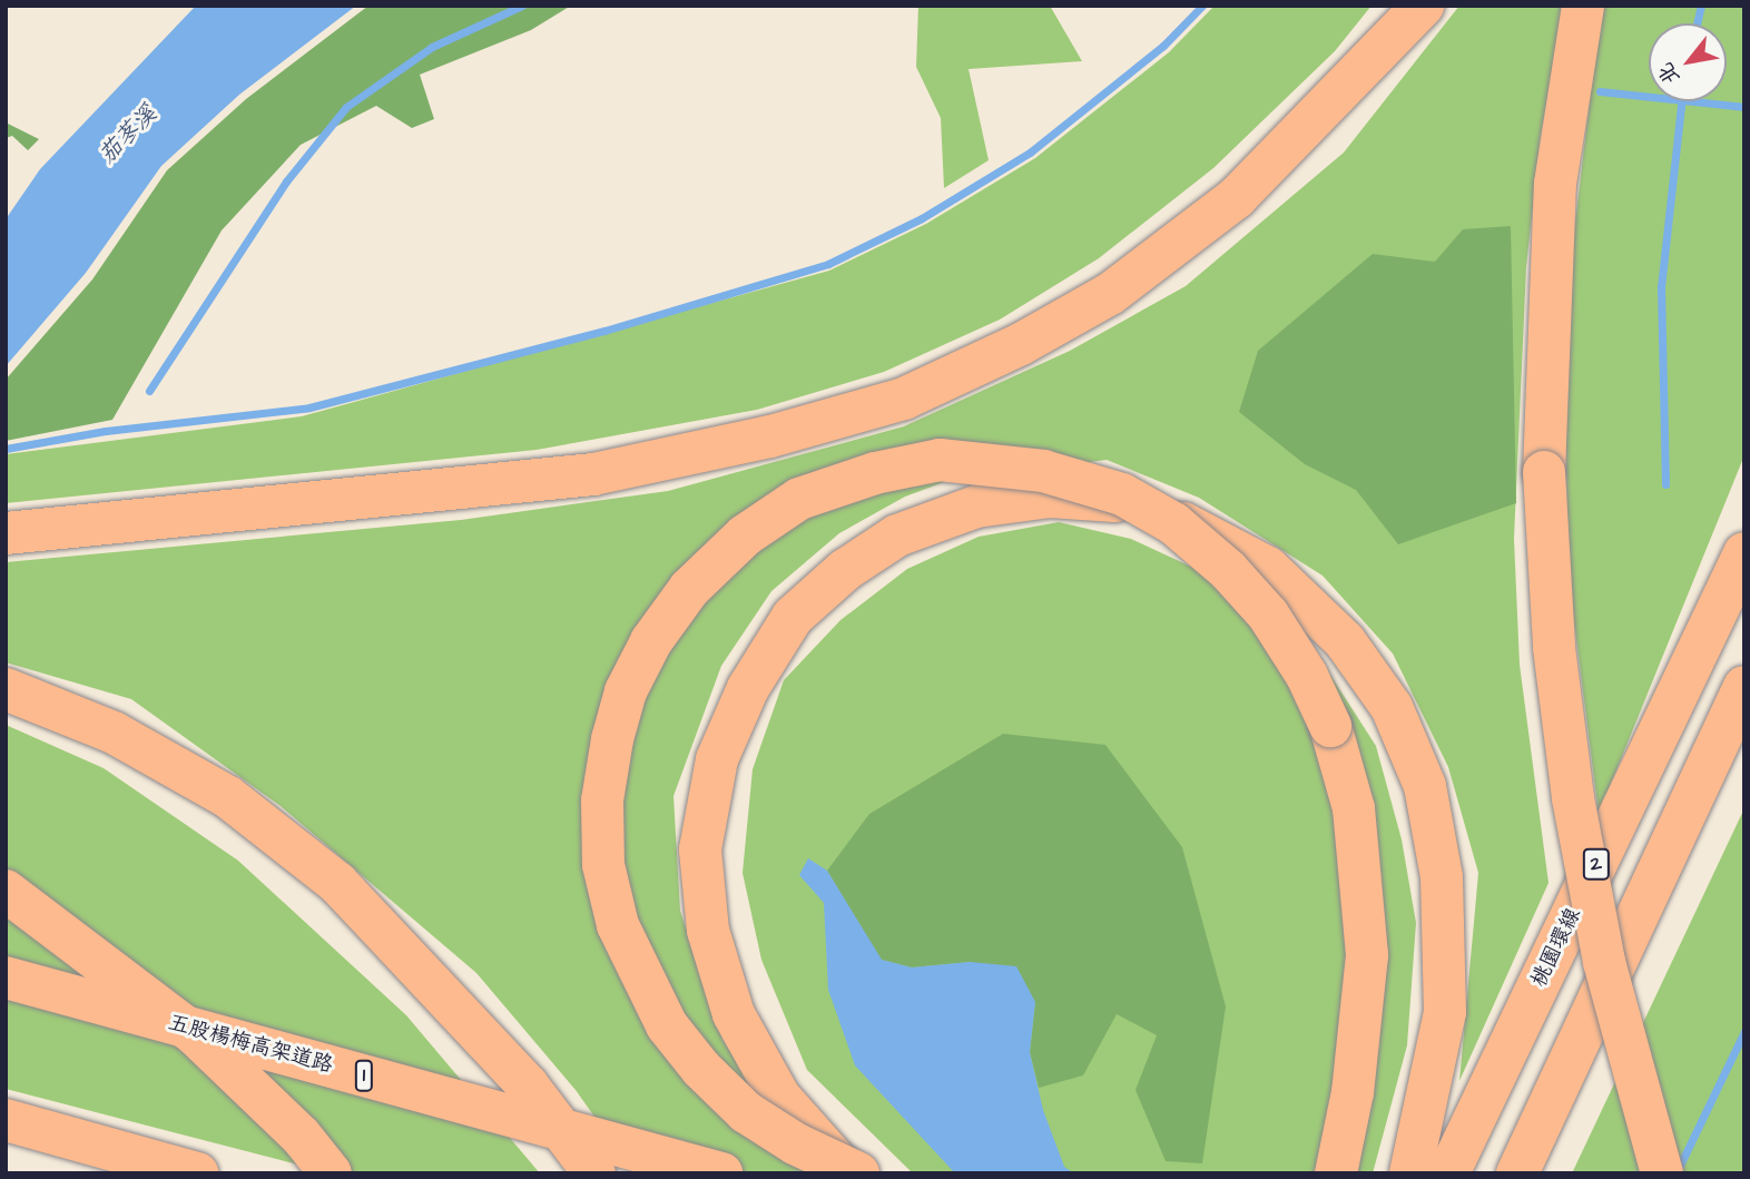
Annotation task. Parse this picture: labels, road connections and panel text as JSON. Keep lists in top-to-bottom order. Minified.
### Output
{"streets":{"highway":["2","桃園環線","五股楊梅高架道路","1"]},"water":["茄苳溪"],"north":"bottom left"}
